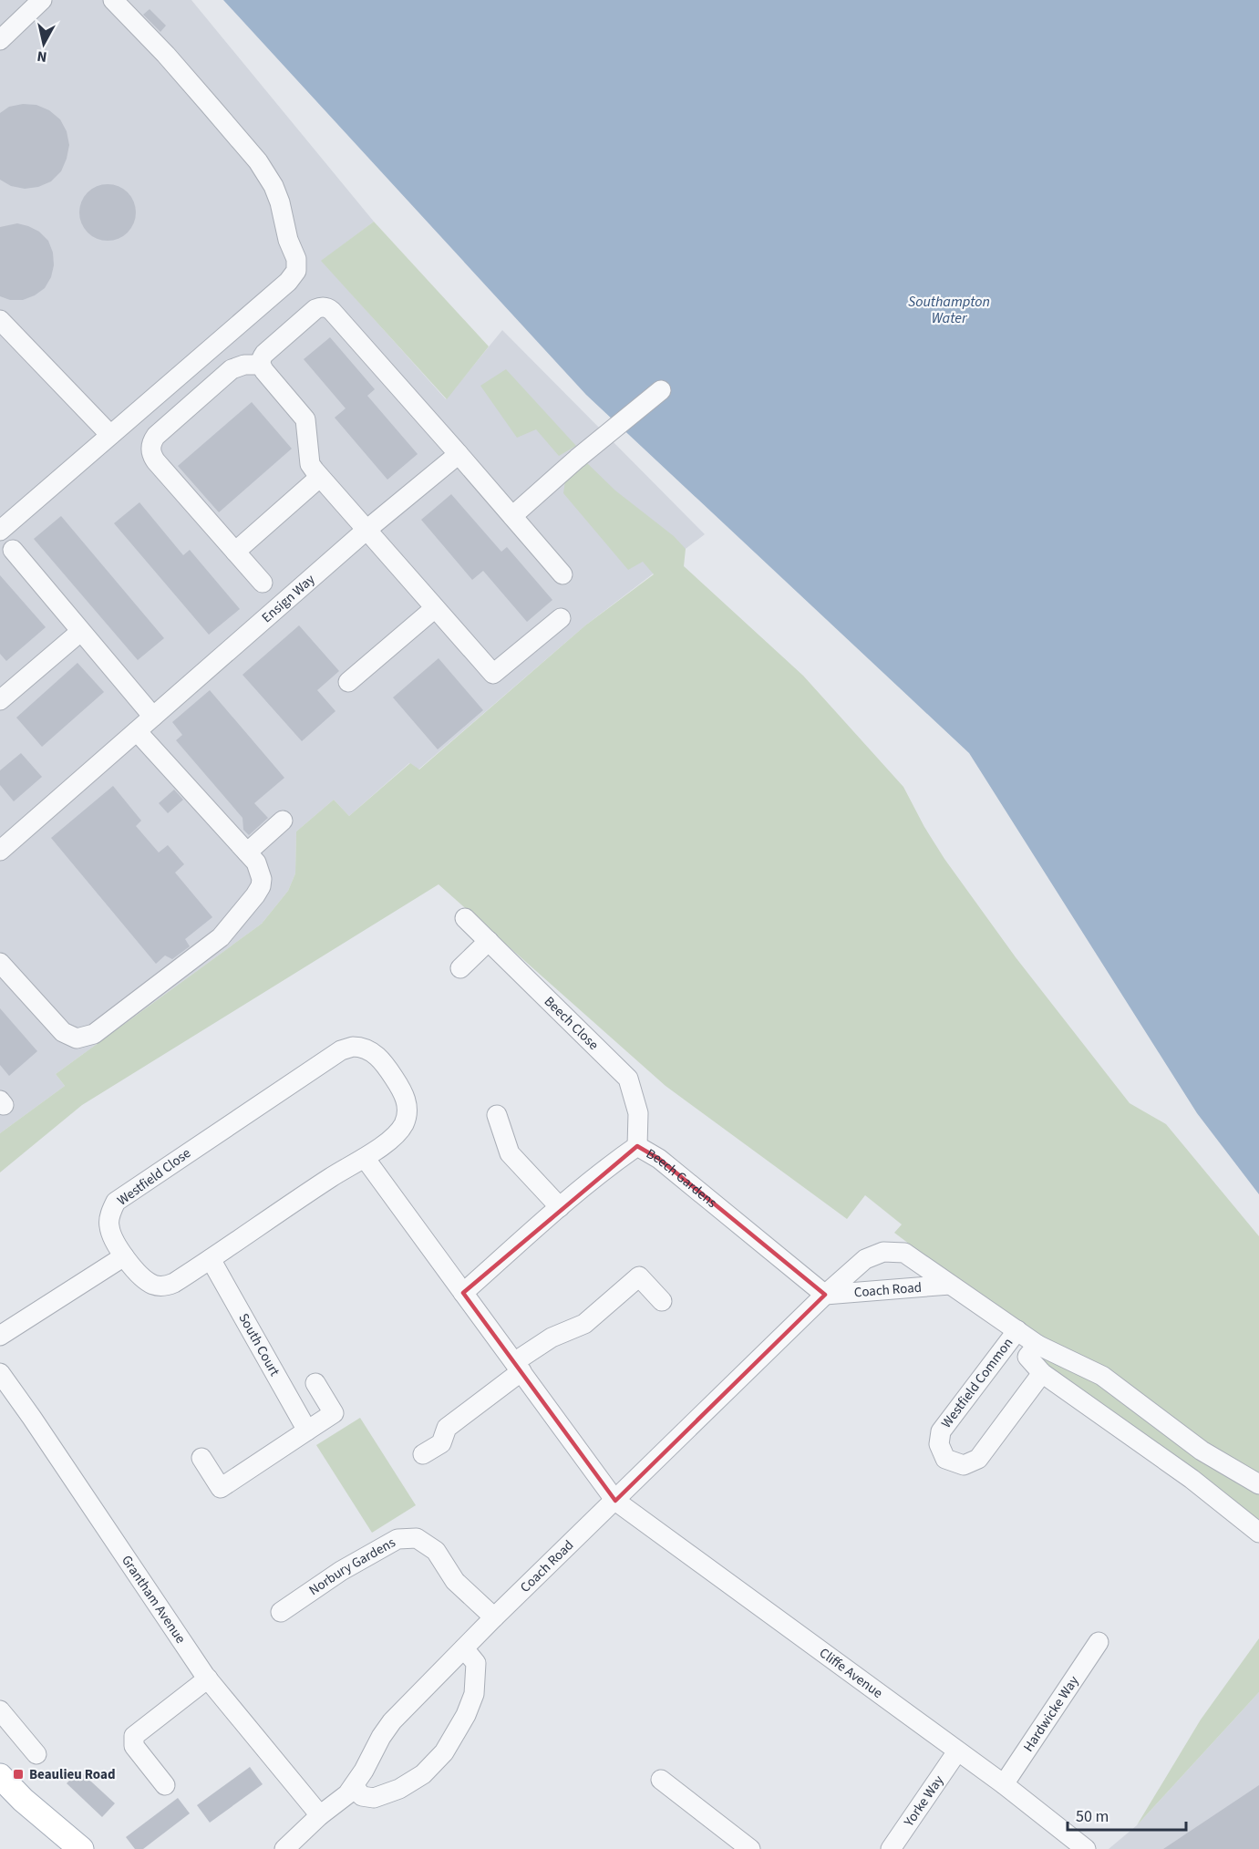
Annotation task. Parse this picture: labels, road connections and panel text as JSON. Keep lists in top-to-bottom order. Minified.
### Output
{"streets":{"street":["Ensign Way","Beech Close","Westfield Close","Beech Gardens","Coach Road","South Court","Westfield Common","Norbury Gardens","Grantham Avenue","Cliffe Avenue","Hardwicke Way","Yorke Way"]},"crossings":[["Beech Close","Beech Gardens"],["Westfield Close","South Court"],["Beech Gardens","Coach Road"],["Coach Road","Westfield Common"],["Coach Road","Norbury Gardens"],["Coach Road","Grantham Avenue"],["Coach Road","Cliffe Avenue"],["Cliffe Avenue","Hardwicke Way"],["Cliffe Avenue","Yorke Way"]],"water":["Southampton Water"],"places":{"transit":["Beaulieu Road"]},"scale_bar":"50 m","north":"bottom"}
